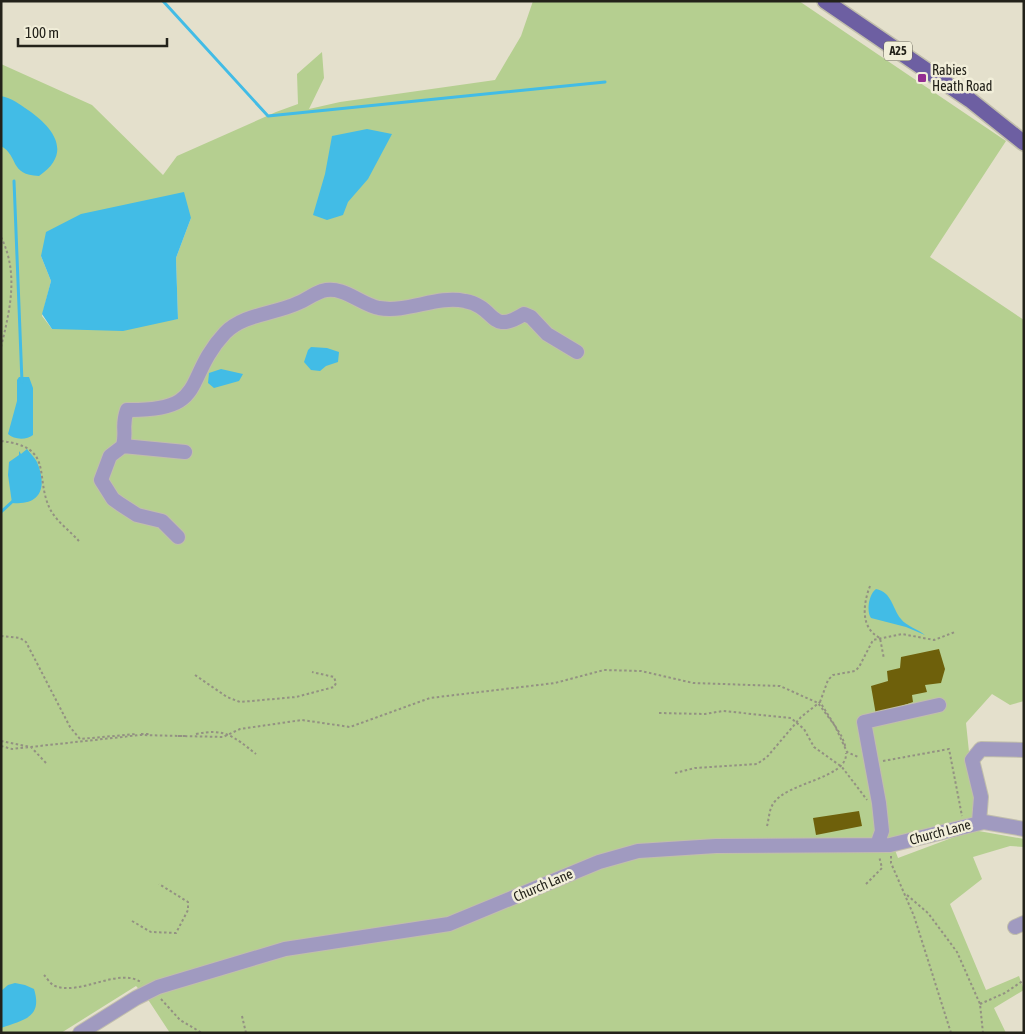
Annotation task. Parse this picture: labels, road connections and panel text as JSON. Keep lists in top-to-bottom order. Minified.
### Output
{"streets":{"main road":["A25"],"street":["Church Lane"]},"places":{"transit":["Rabies Heath Road"]},"scale_bar":"100 m"}
